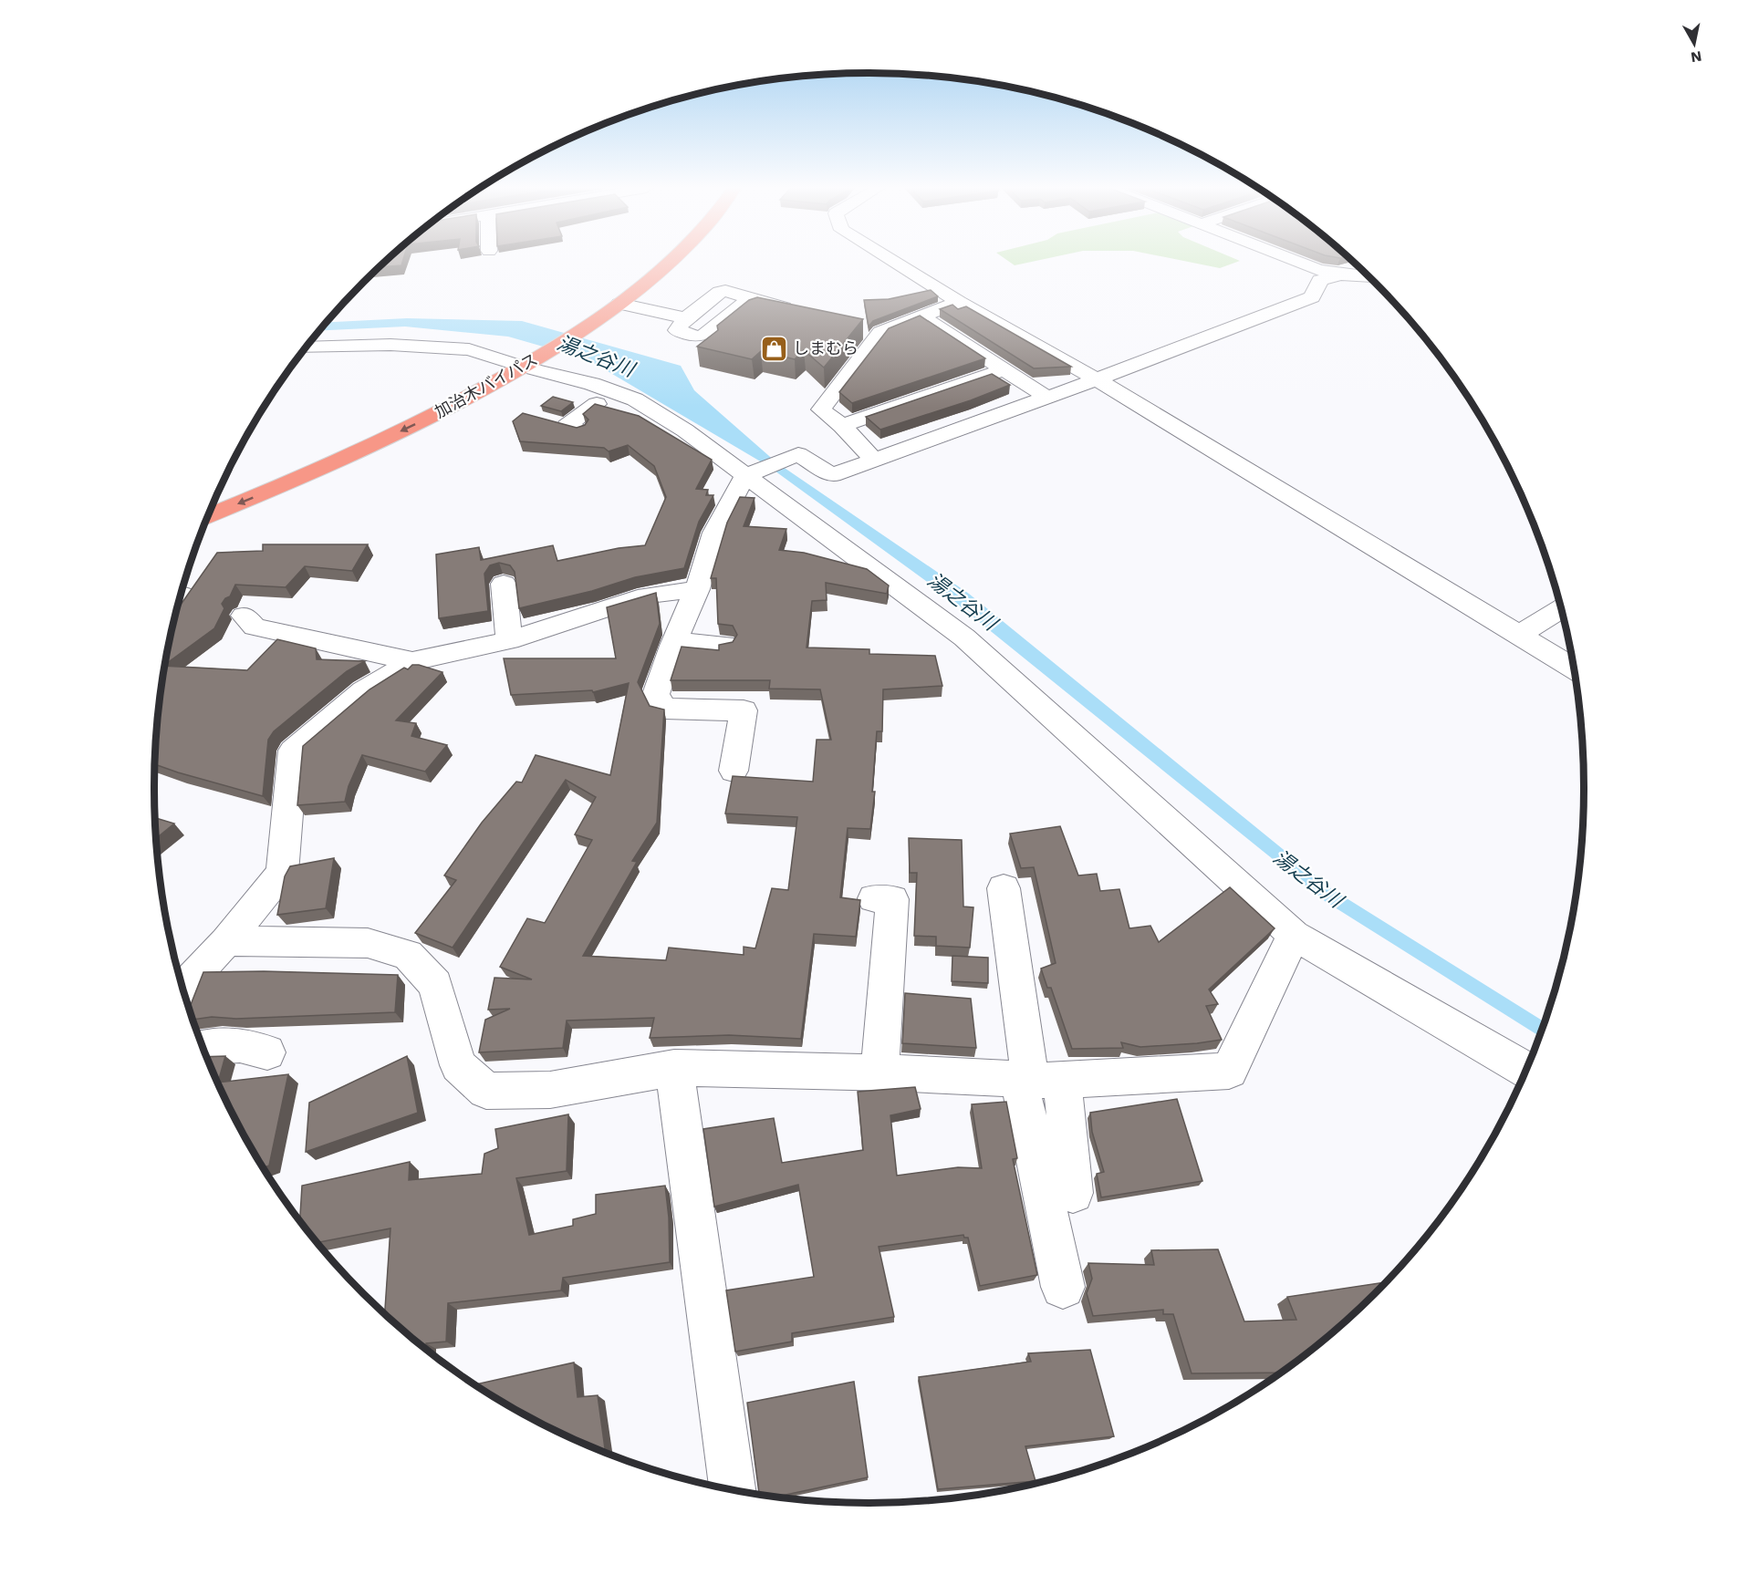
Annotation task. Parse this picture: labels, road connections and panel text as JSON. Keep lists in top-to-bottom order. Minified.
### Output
{"streets":{"highway":["加治木バイパス"]},"water":["湯之谷川"],"places":{"shop":["しまむら"]},"north":"bottom"}
